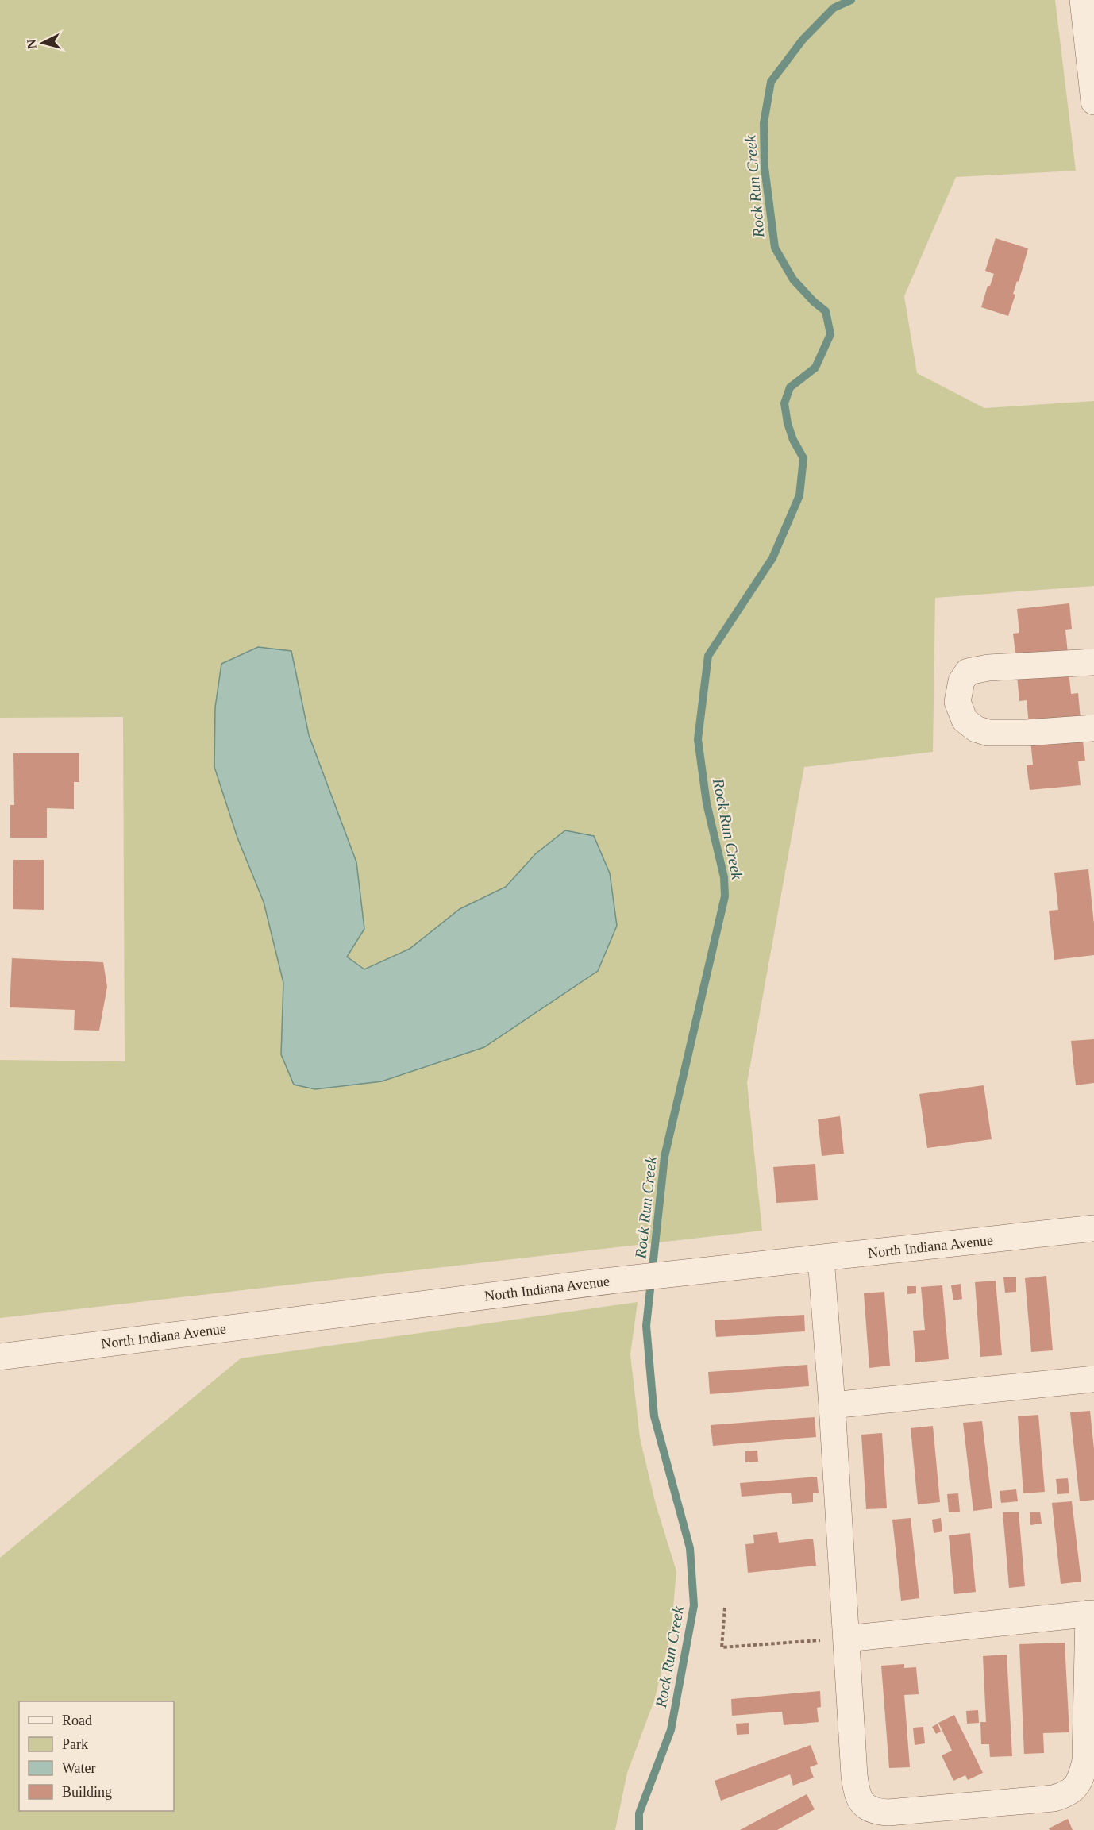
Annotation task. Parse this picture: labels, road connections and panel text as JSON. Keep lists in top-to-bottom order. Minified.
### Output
{"streets":{"street":["North Indiana Avenue"]},"water":["Rock Run Creek"],"legend":["Road","Park","Water","Building"],"north":"left"}
